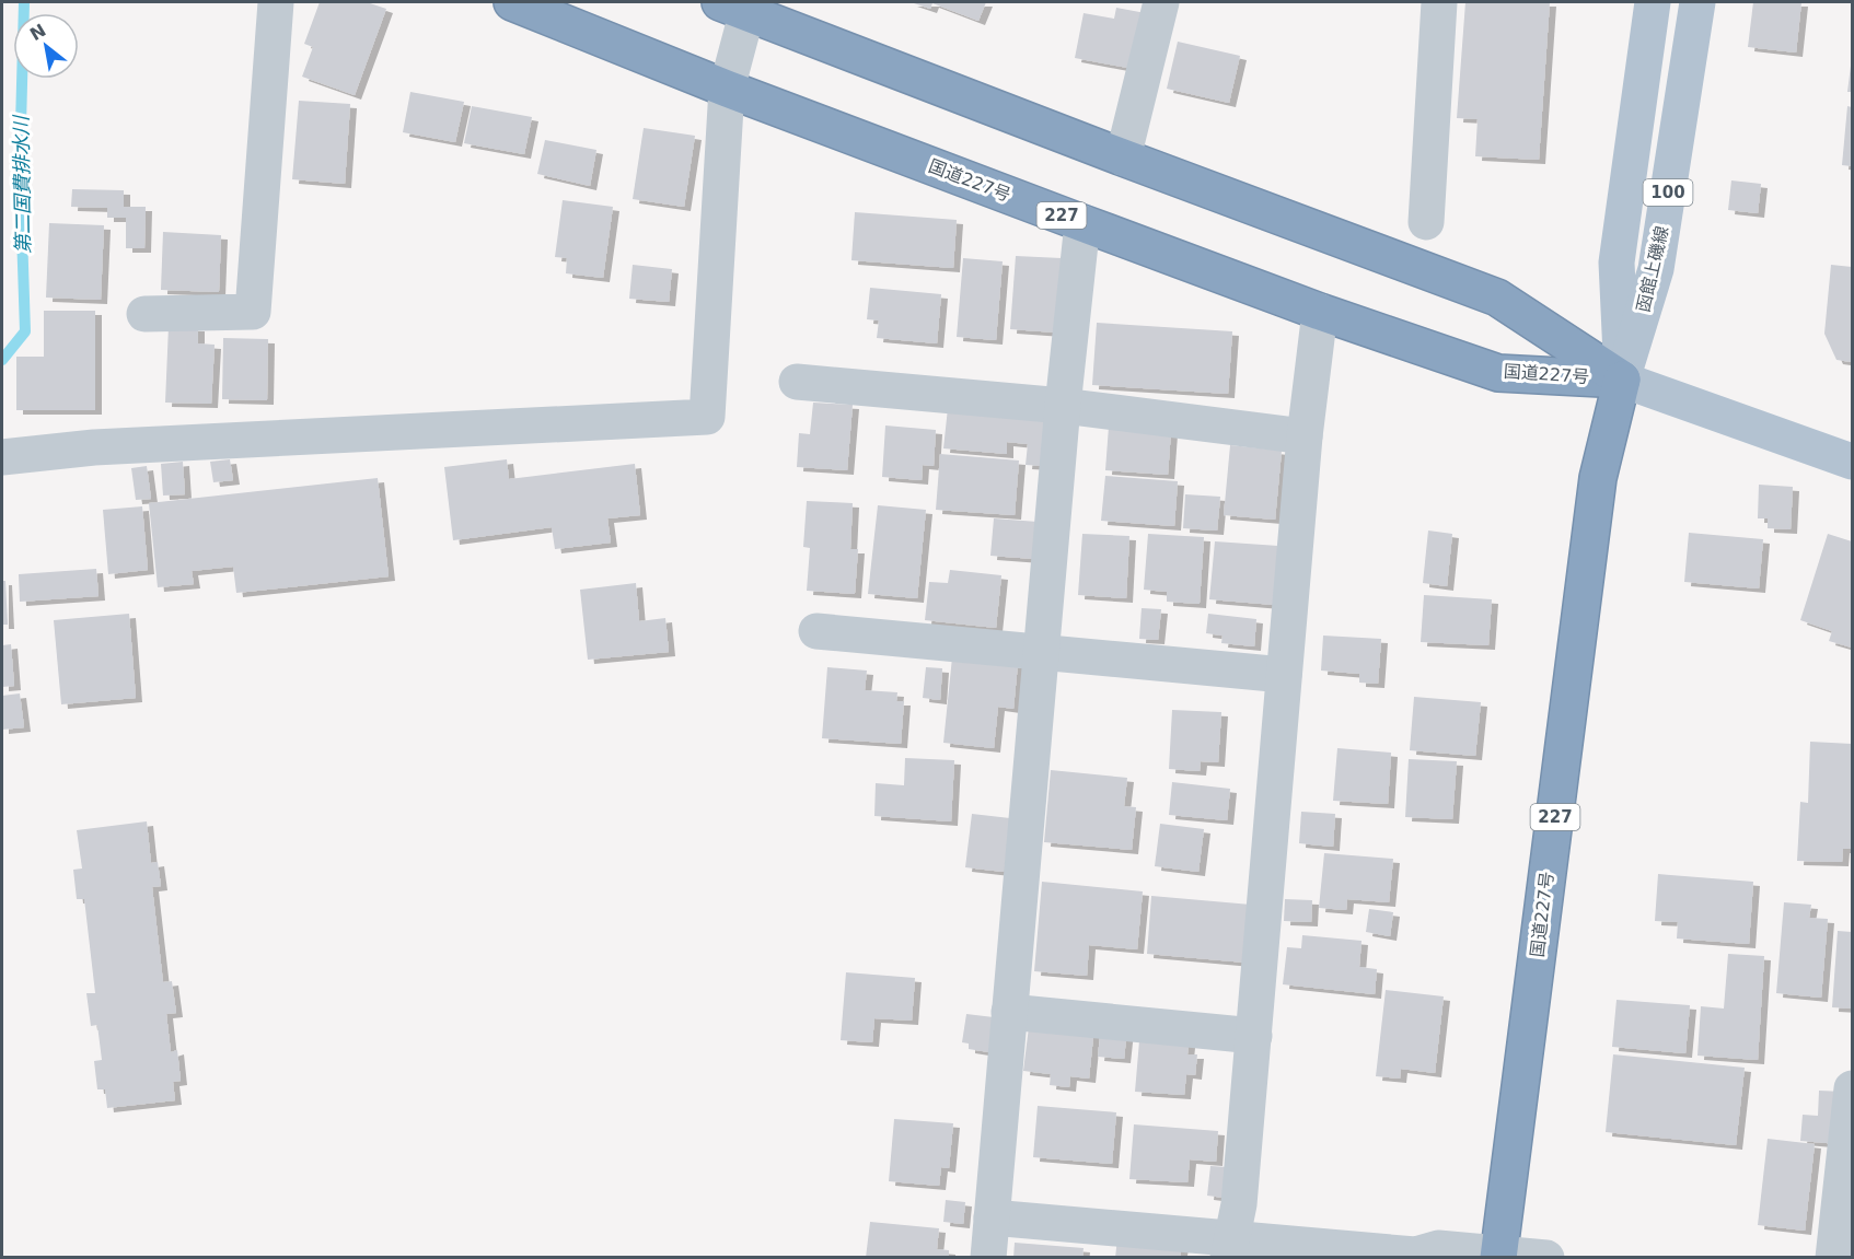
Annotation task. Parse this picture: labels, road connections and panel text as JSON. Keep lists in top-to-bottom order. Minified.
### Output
{"streets":{"highway":["国道227号","227"],"main road":["100","函館上磯線"]},"crossings":[["国道227号","函館上磯線"]],"water":["第二国費排水川"],"north":"top left"}
